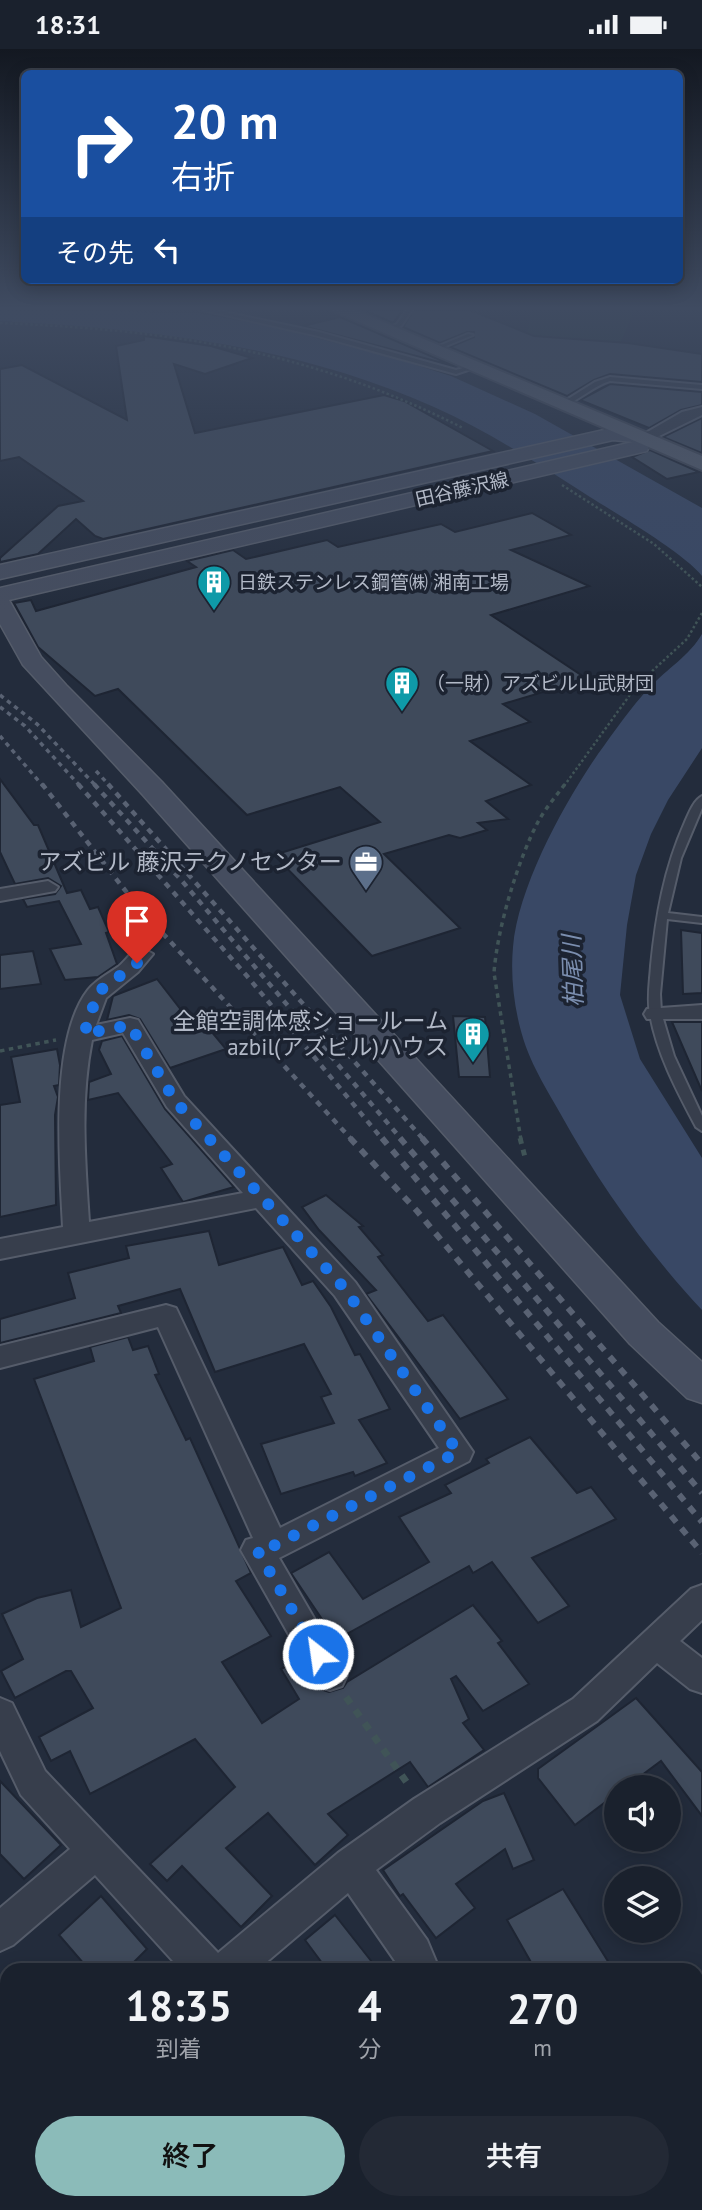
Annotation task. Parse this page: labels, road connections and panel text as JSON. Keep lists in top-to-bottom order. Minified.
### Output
{"streets":{"street":["田谷藤沢線"]},"water":["柏尾川"],"places":{"building":["日鉄ステンレス鋼管㈱ 湘南工場","（一財）アズビル山武財団","全館空調体感ショールーム azbil(アズビル)ハウス"],"office":["アズビル 藤沢テクノセンター"]},"page":{"status":"18:31","turn":["20 m","右折"],"then":"その先","eta":["18:35","到着","4","分","270","m"],"buttons":["終了","共有"]}}
